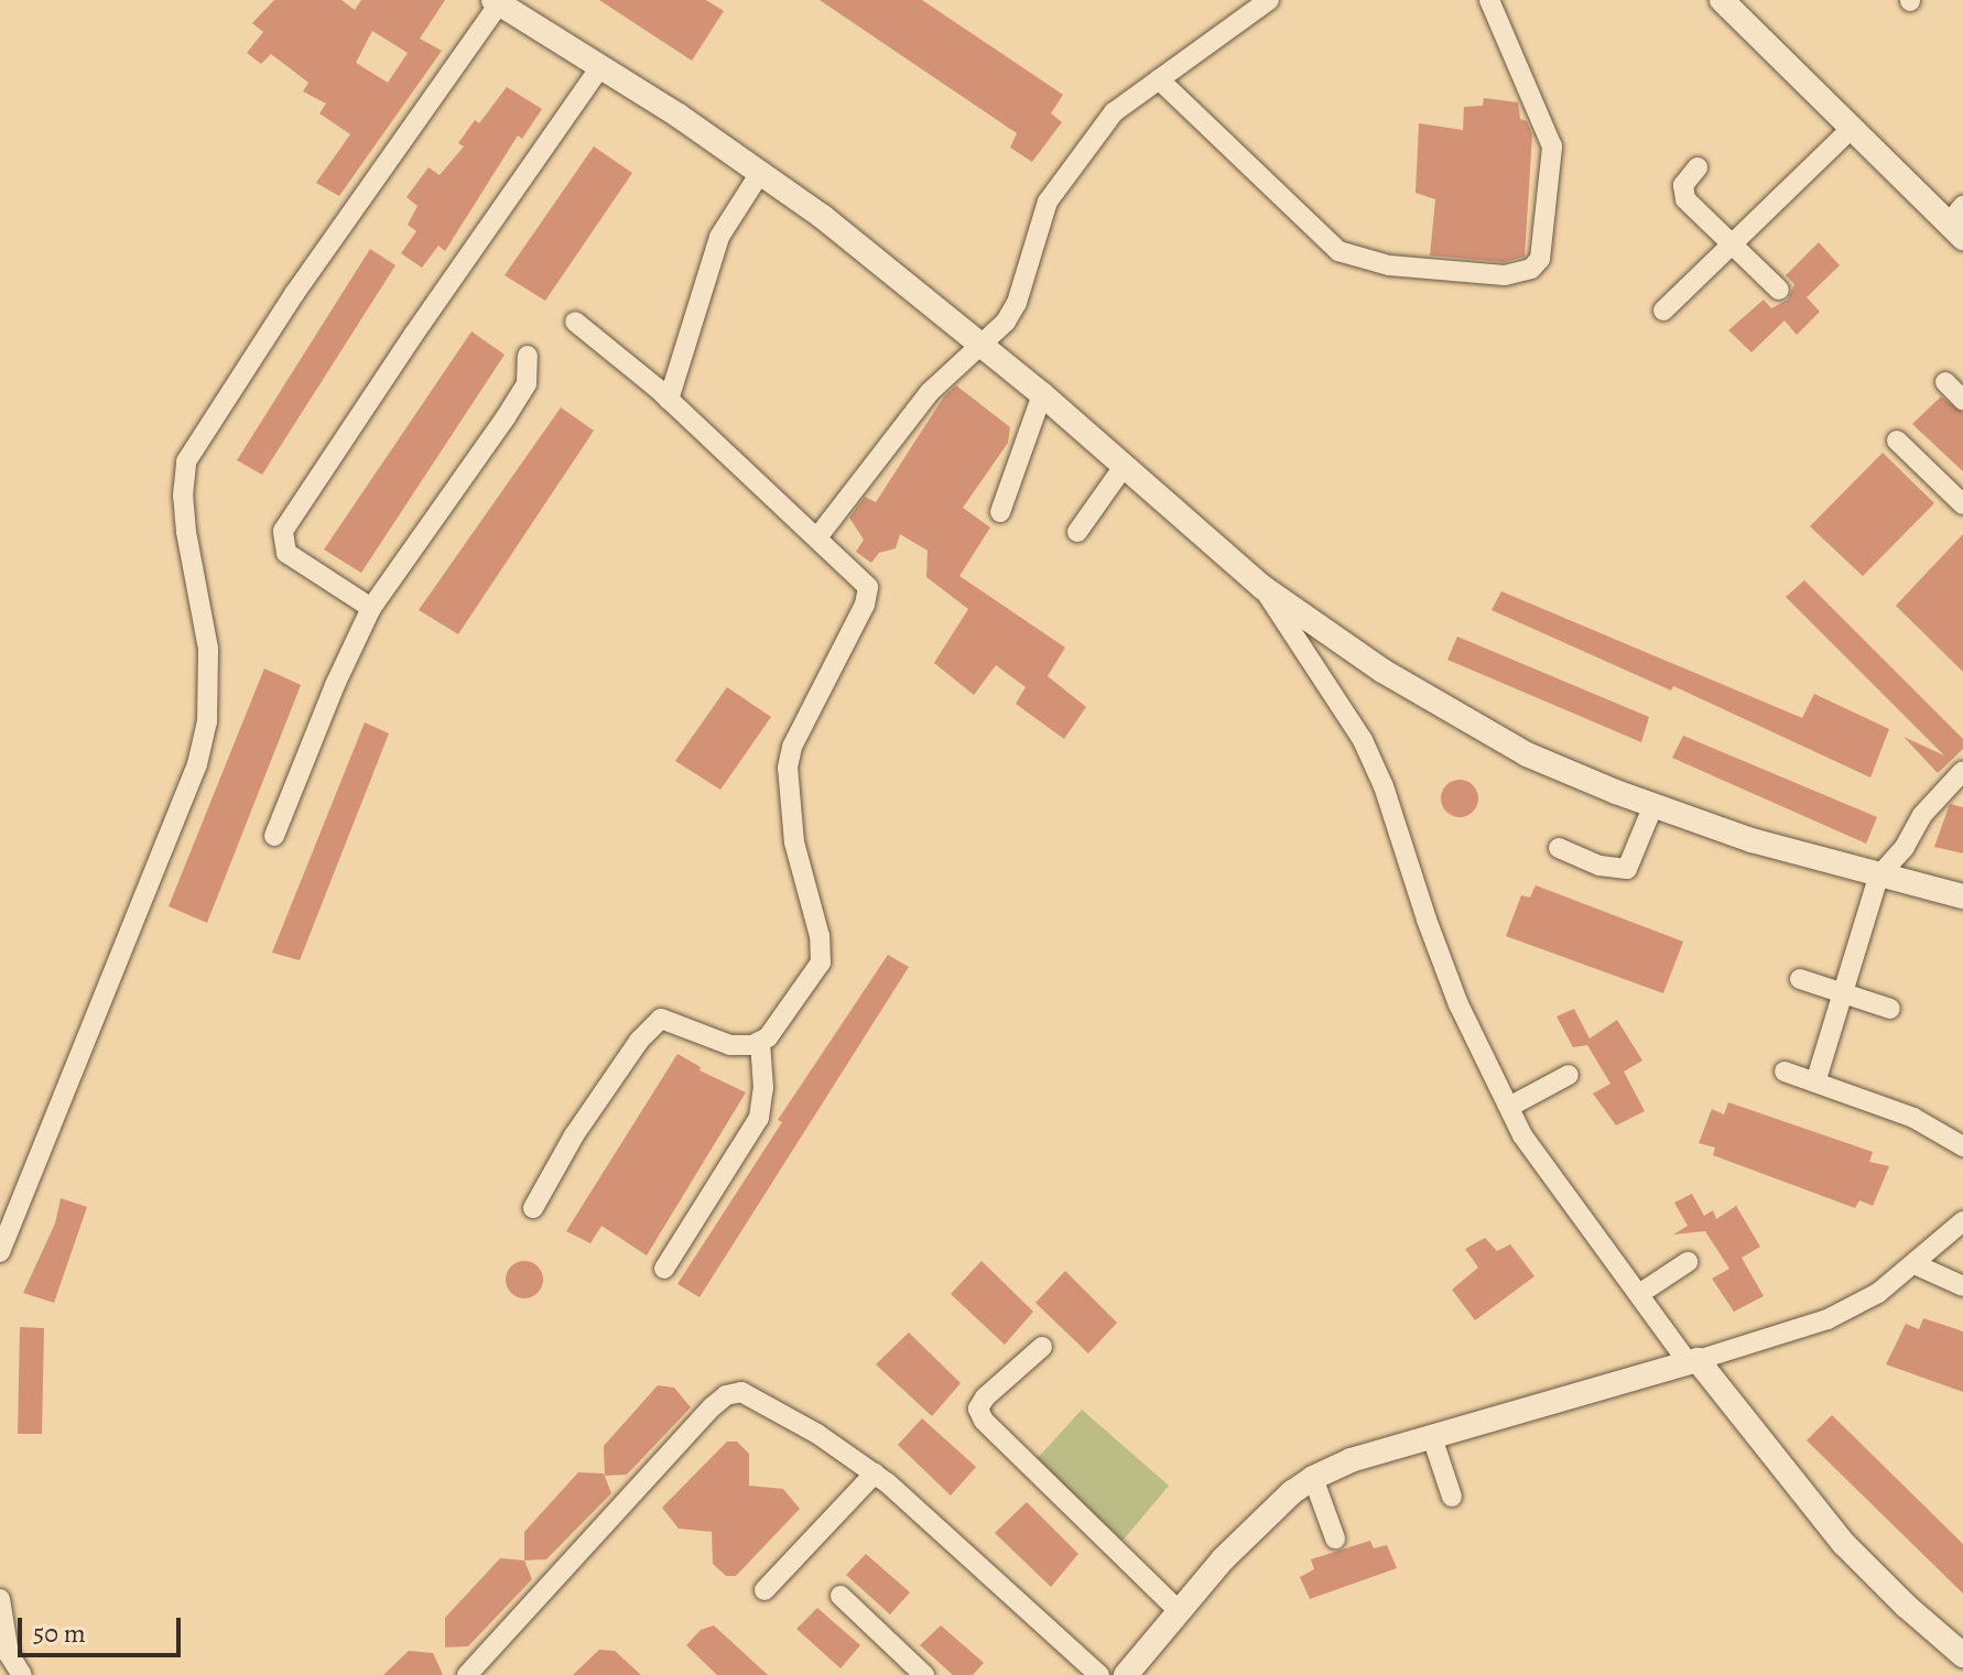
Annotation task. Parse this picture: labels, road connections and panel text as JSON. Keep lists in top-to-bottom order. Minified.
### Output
{"scale_bar":"50 m"}
